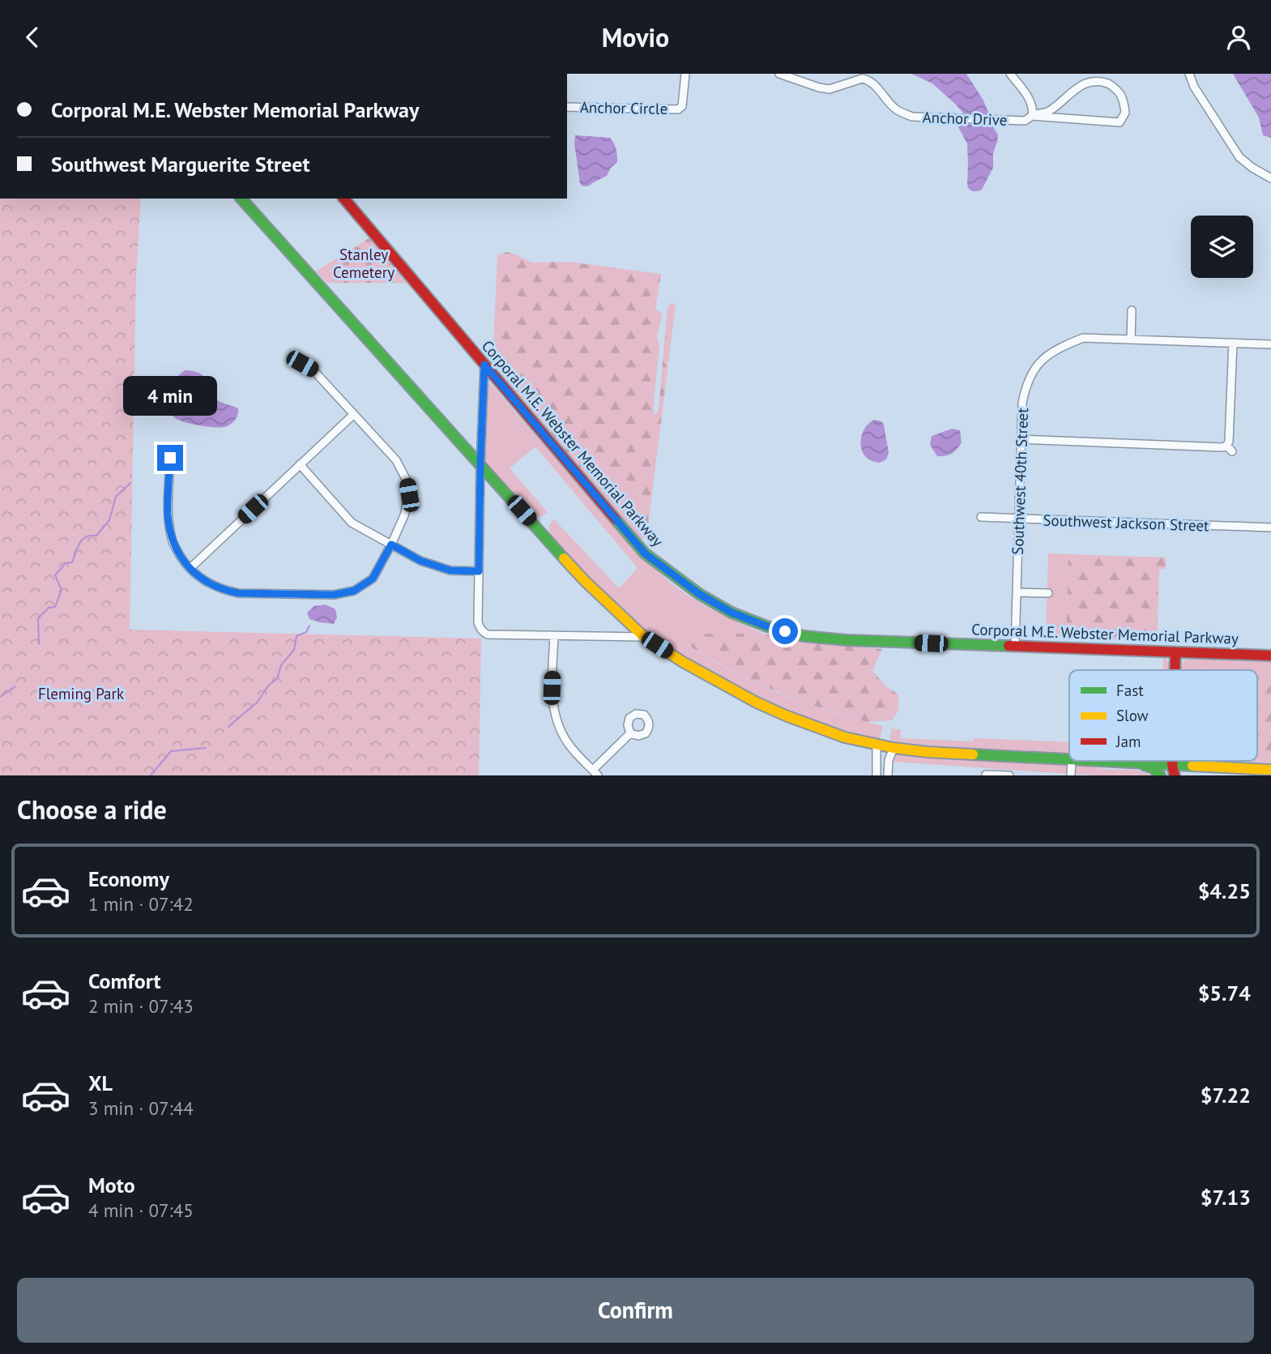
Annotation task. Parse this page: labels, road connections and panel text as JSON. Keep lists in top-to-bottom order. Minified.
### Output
{"streets":{"main road":["Corporal M.E. Webster Memorial Parkway"],"street":["Anchor Circle","Anchor Drive","Southwest 40th Street","Southwest Jackson Street"]},"crossings":[["Corporal M.E. Webster Memorial Parkway","Southwest 40th Street"],["Southwest 40th Street","Southwest Jackson Street"]],"parks":["Stanley Cemetery","Fleming Park"],"legend":["Fast","Slow","Jam"],"page":{"header":"Movio","banner":["Corporal M.E. Webster Memorial Parkway","Southwest Marguerite Street"],"bubble":"4 min","heading":"Choose a ride","list":[{"name":"Economy","note":"1 min · 07:42","value":"$4.25"},{"name":"Comfort","note":"2 min · 07:43","value":"$5.74"},{"name":"XL","note":"3 min · 07:44","value":"$7.22"},{"name":"Moto","note":"4 min · 07:45","value":"$7.13"}],"buttons":"Confirm"}}
